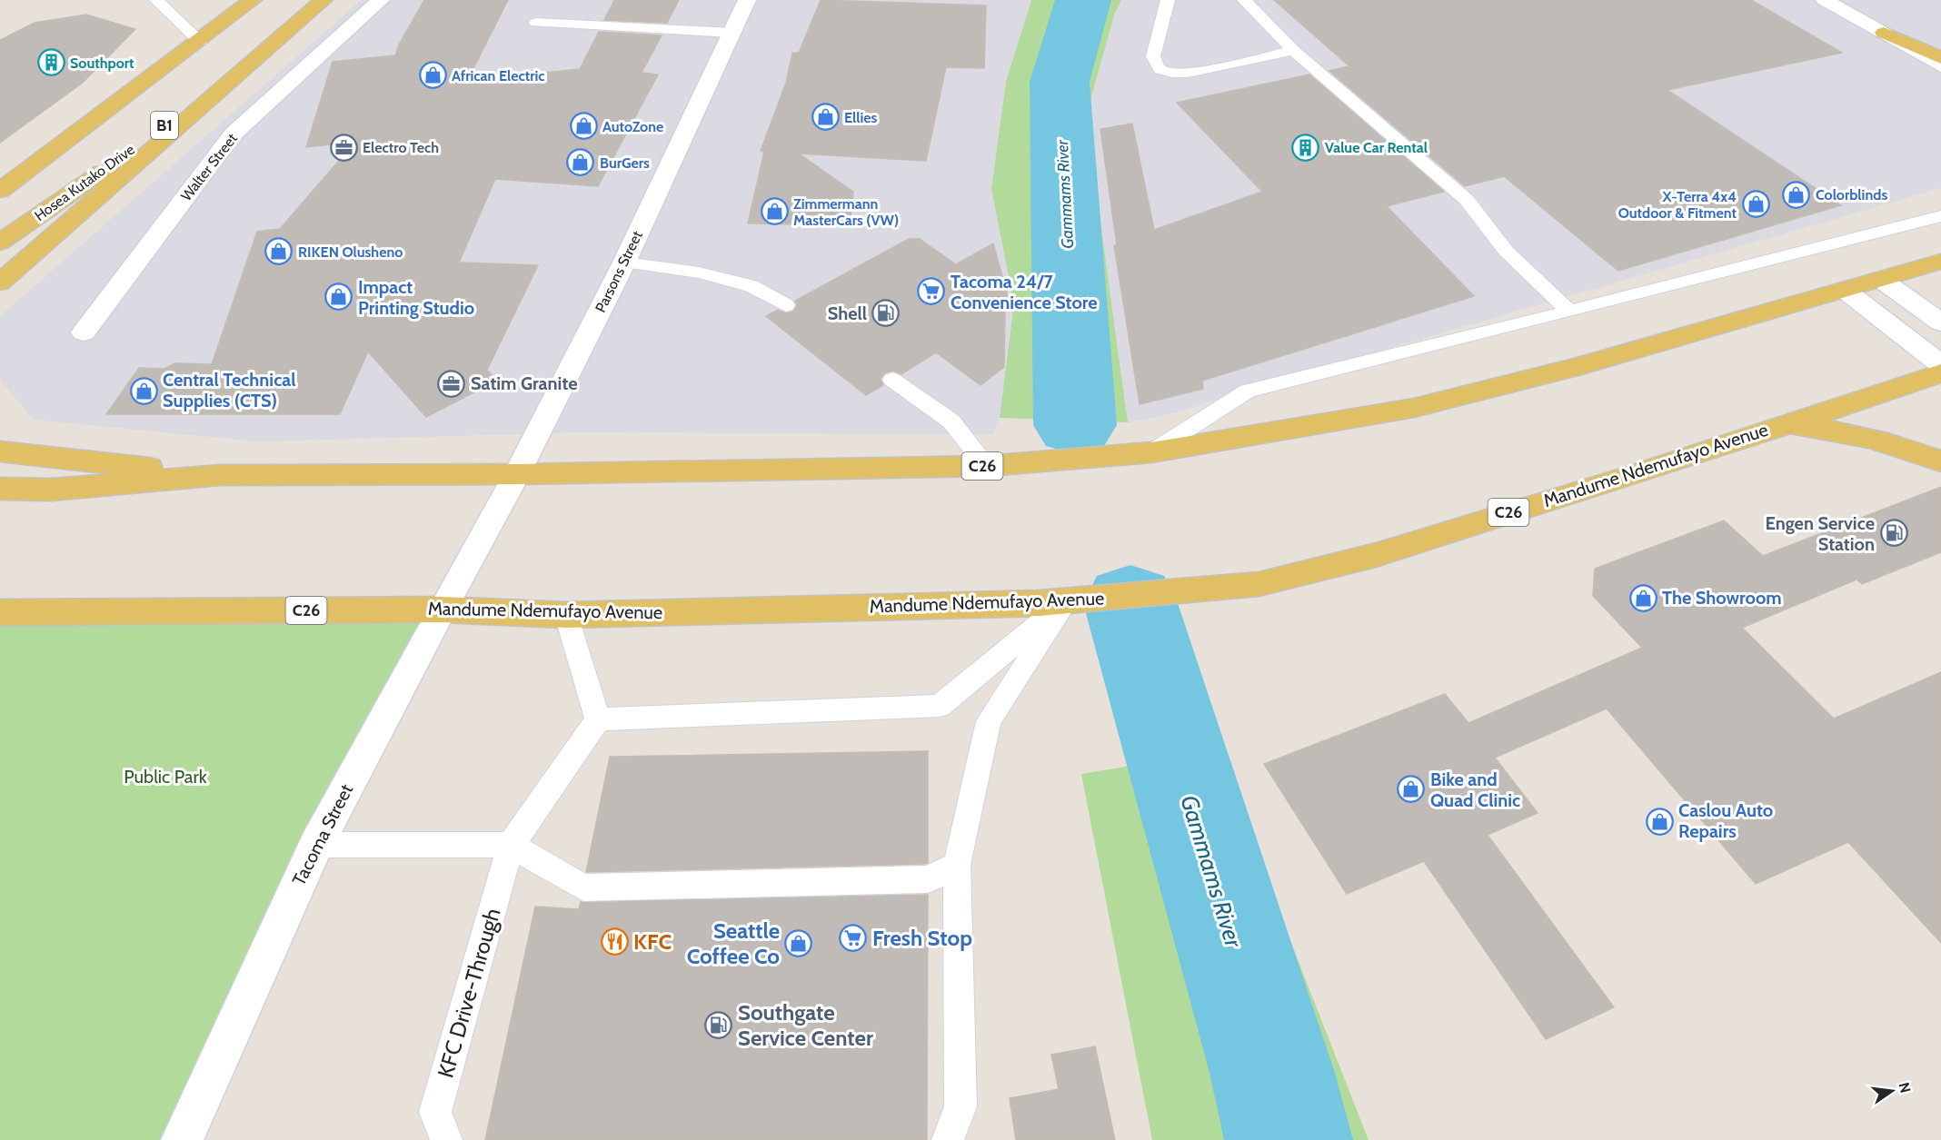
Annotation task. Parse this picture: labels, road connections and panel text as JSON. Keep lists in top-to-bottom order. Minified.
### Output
{"streets":{"main road":["B1","Hosea Kutako Drive","Mandume Ndemufayo Avenue","C26"],"street":["Walter Street","Parsons Street","Tacoma Street"],"lane":["KFC Drive-Through"]},"crossings":[["Parsons Street","C26"],["Parsons Street","Tacoma Street"],["Mandume Ndemufayo Avenue","Tacoma Street"]],"water":["Gammams River"],"parks":["Public Park"],"places":{"building":["Southport","Value Car Rental"],"shop":["African Electric","Ellies","AutoZone","BurGers","Colorblinds","X-Terra 4x4 Outdoor & Fitment","Zimmermann MasterCars (VW)","RIKEN Olusheno","Impact Printing Studio","Central Technical Supplies (CTS)","The Showroom","Bike and Quad Clinic","Caslou Auto Repairs","Seattle Coffee Co"],"office":["Electro Tech","Satim Granite"],"supermarket":["Tacoma 24/7 Convenience Store","Fresh Stop"],"fuel station":["Shell","Engen Service Station","Southgate Service Center"],"restaurant":["KFC"]},"north":"right"}
